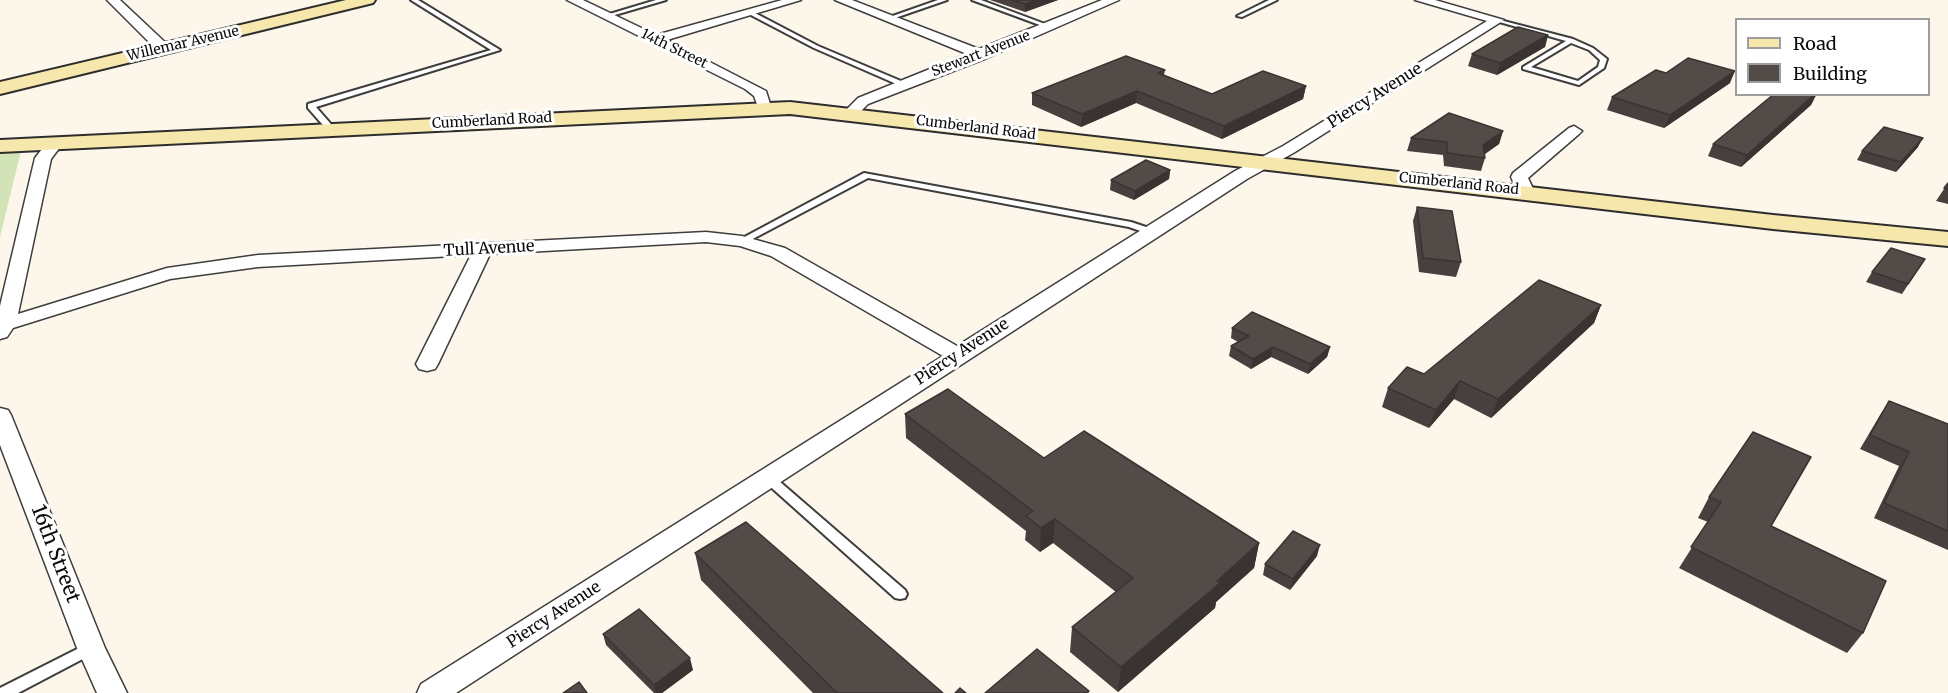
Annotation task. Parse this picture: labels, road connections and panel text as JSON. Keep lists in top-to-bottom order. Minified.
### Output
{"streets":{"street":["Willemar Avenue","14th Street","Stewart Avenue","Piercy Avenue","Cumberland Road","Tull Avenue","16th Street"]},"crossings":[["14th Street","Cumberland Road"],["Stewart Avenue","Cumberland Road"],["Piercy Avenue","Cumberland Road"],["Piercy Avenue","Tull Avenue"]],"legend":["Road","Building"]}
